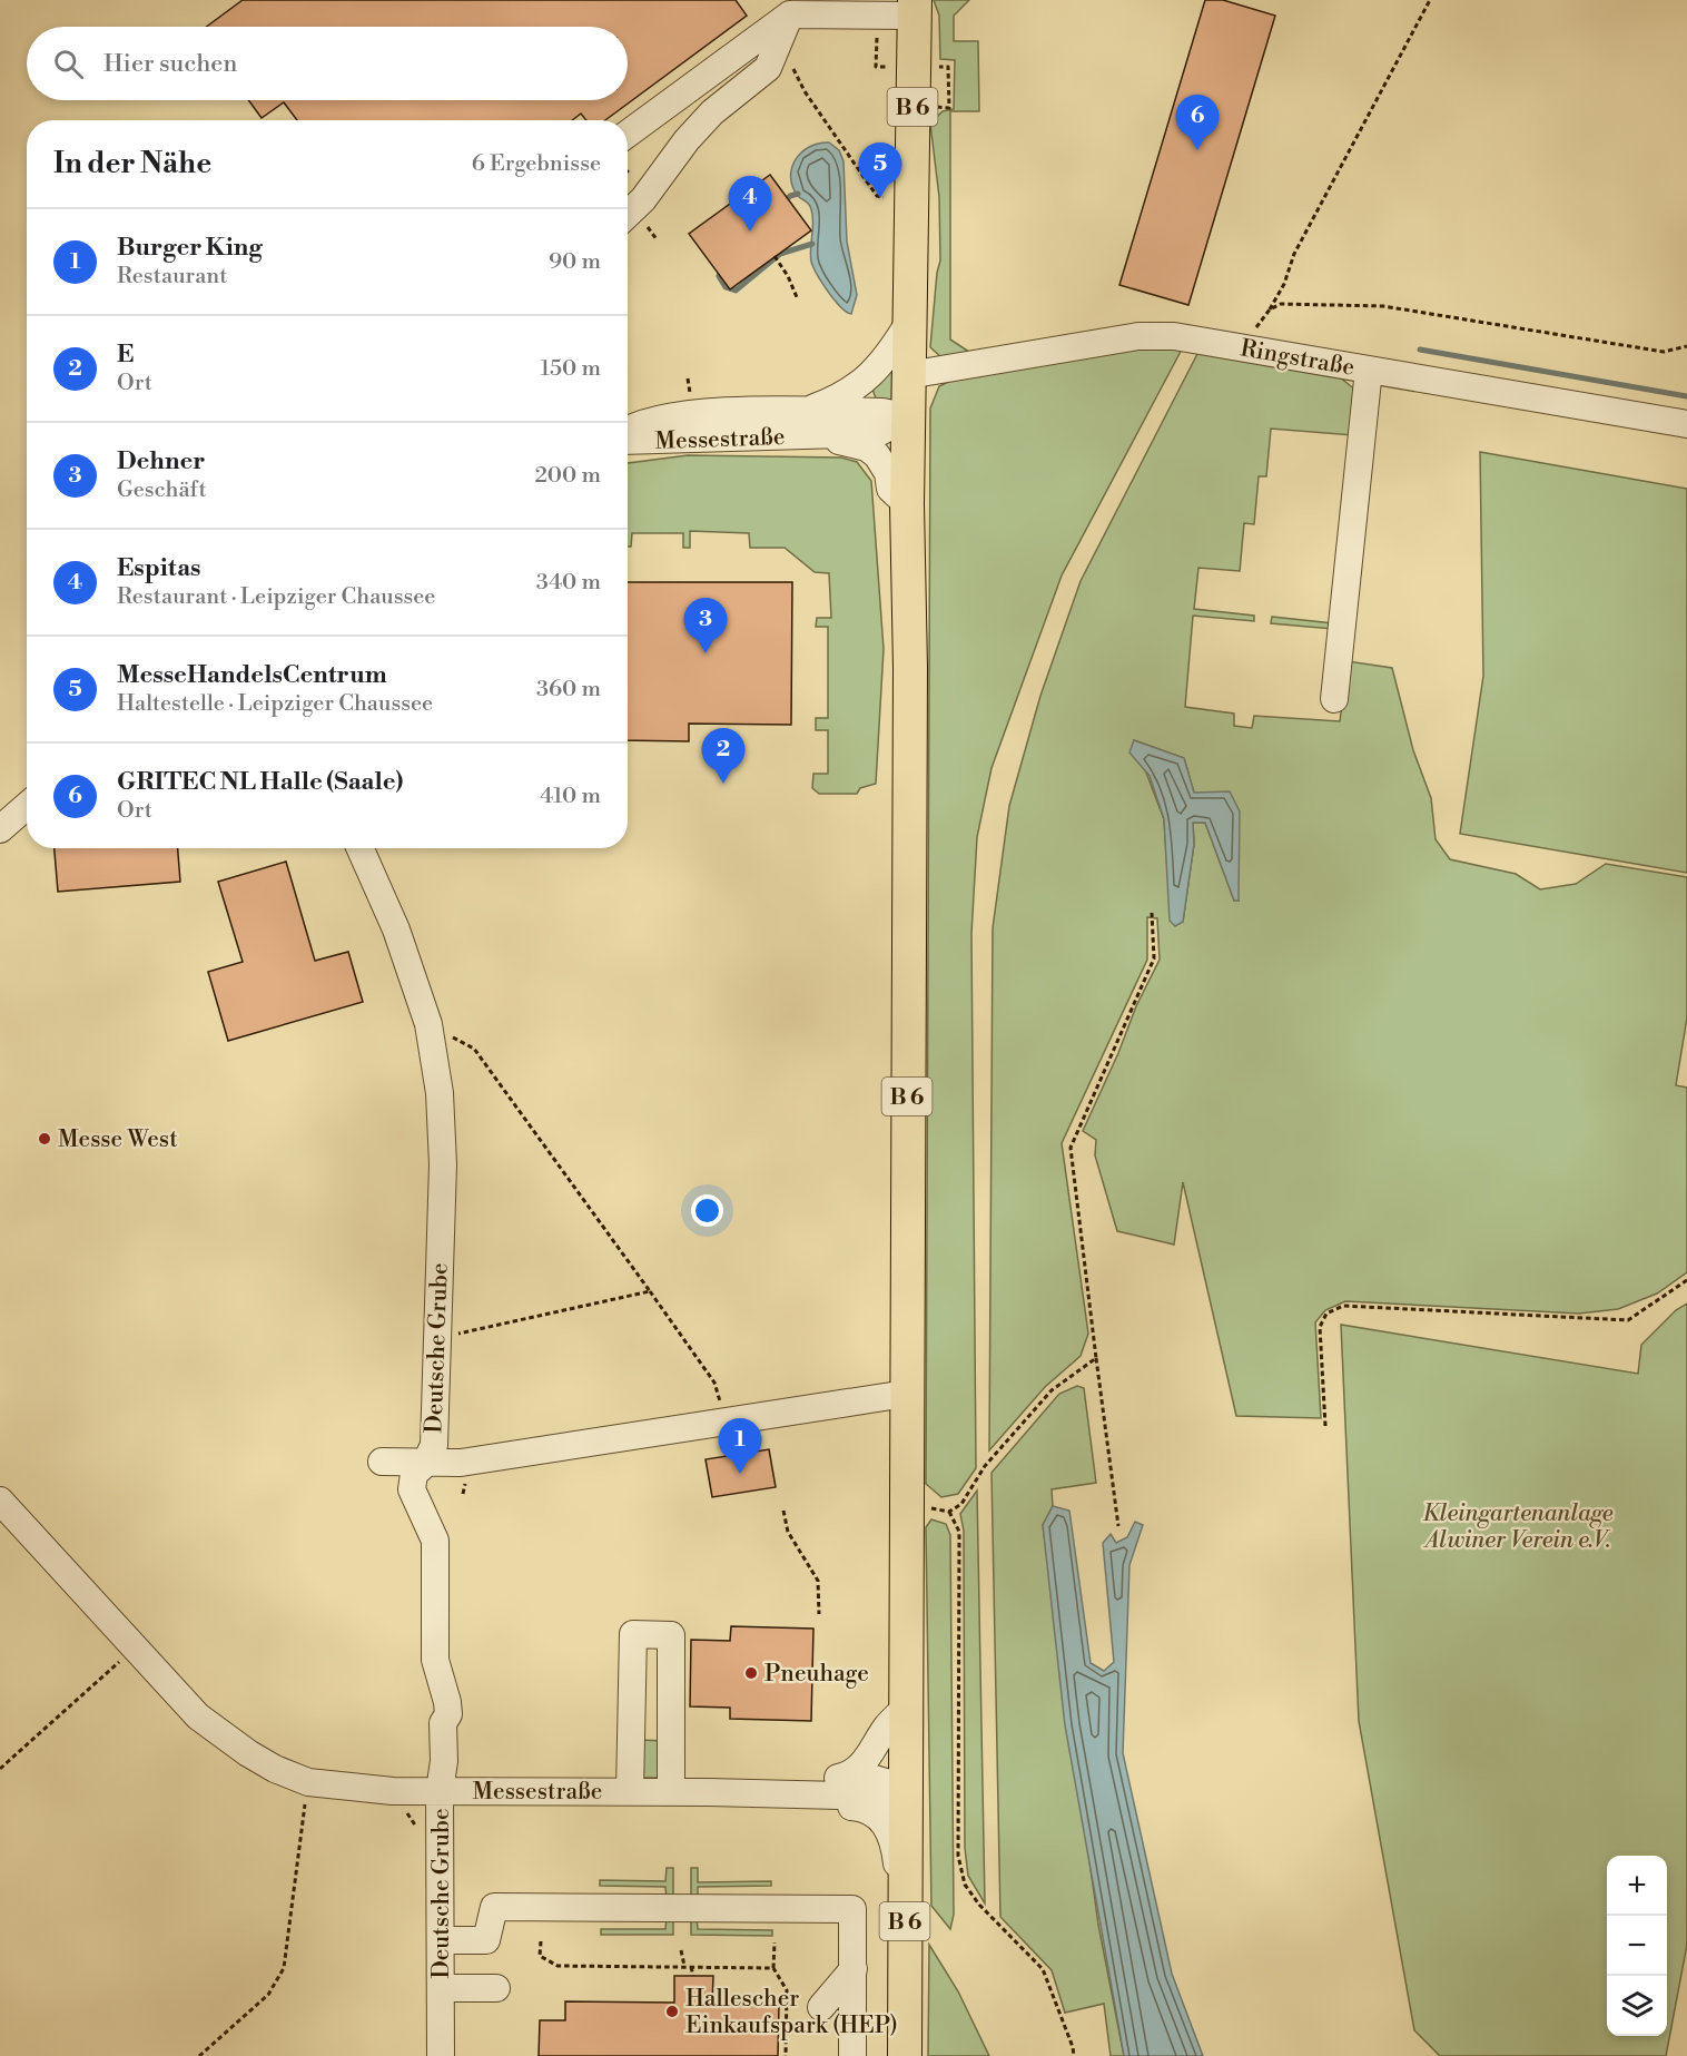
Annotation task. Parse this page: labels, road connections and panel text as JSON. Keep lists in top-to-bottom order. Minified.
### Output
{"streets":{"main road":["B 6"],"street":["Ringstraße","Messestraße","Deutsche Grube"]},"crossings":[["B 6","Ringstraße"],["B 6","Messestraße"],["Messestraße","Deutsche Grube"]],"parks":["Kleingartenanlage Alwiner Verein e.V."],"places":["Messe West","Pneuhage","Hallescher Einkaufspark (HEP)"],"page":{"search":"Hier suchen","pins":["6","5","4","3","2","1"],"heading":["In der Nähe","6 Ergebnisse"],"list":[{"mark":"1","name":"Burger King","note":"Restaurant","value":"90 m"},{"mark":"2","name":"E","note":"Ort","value":"150 m"},{"mark":"3","name":"Dehner","note":"Geschäft","value":"200 m"},{"mark":"4","name":"Espitas","note":"Restaurant · Leipziger Chaussee","value":"340 m"},{"mark":"5","name":"MesseHandelsCentrum","note":"Haltestelle · Leipziger Chaussee","value":"360 m"},{"mark":"6","name":"GRITEC NL Halle (Saale)","note":"Ort","value":"410 m"}],"map_buttons":["+","−"]}}
